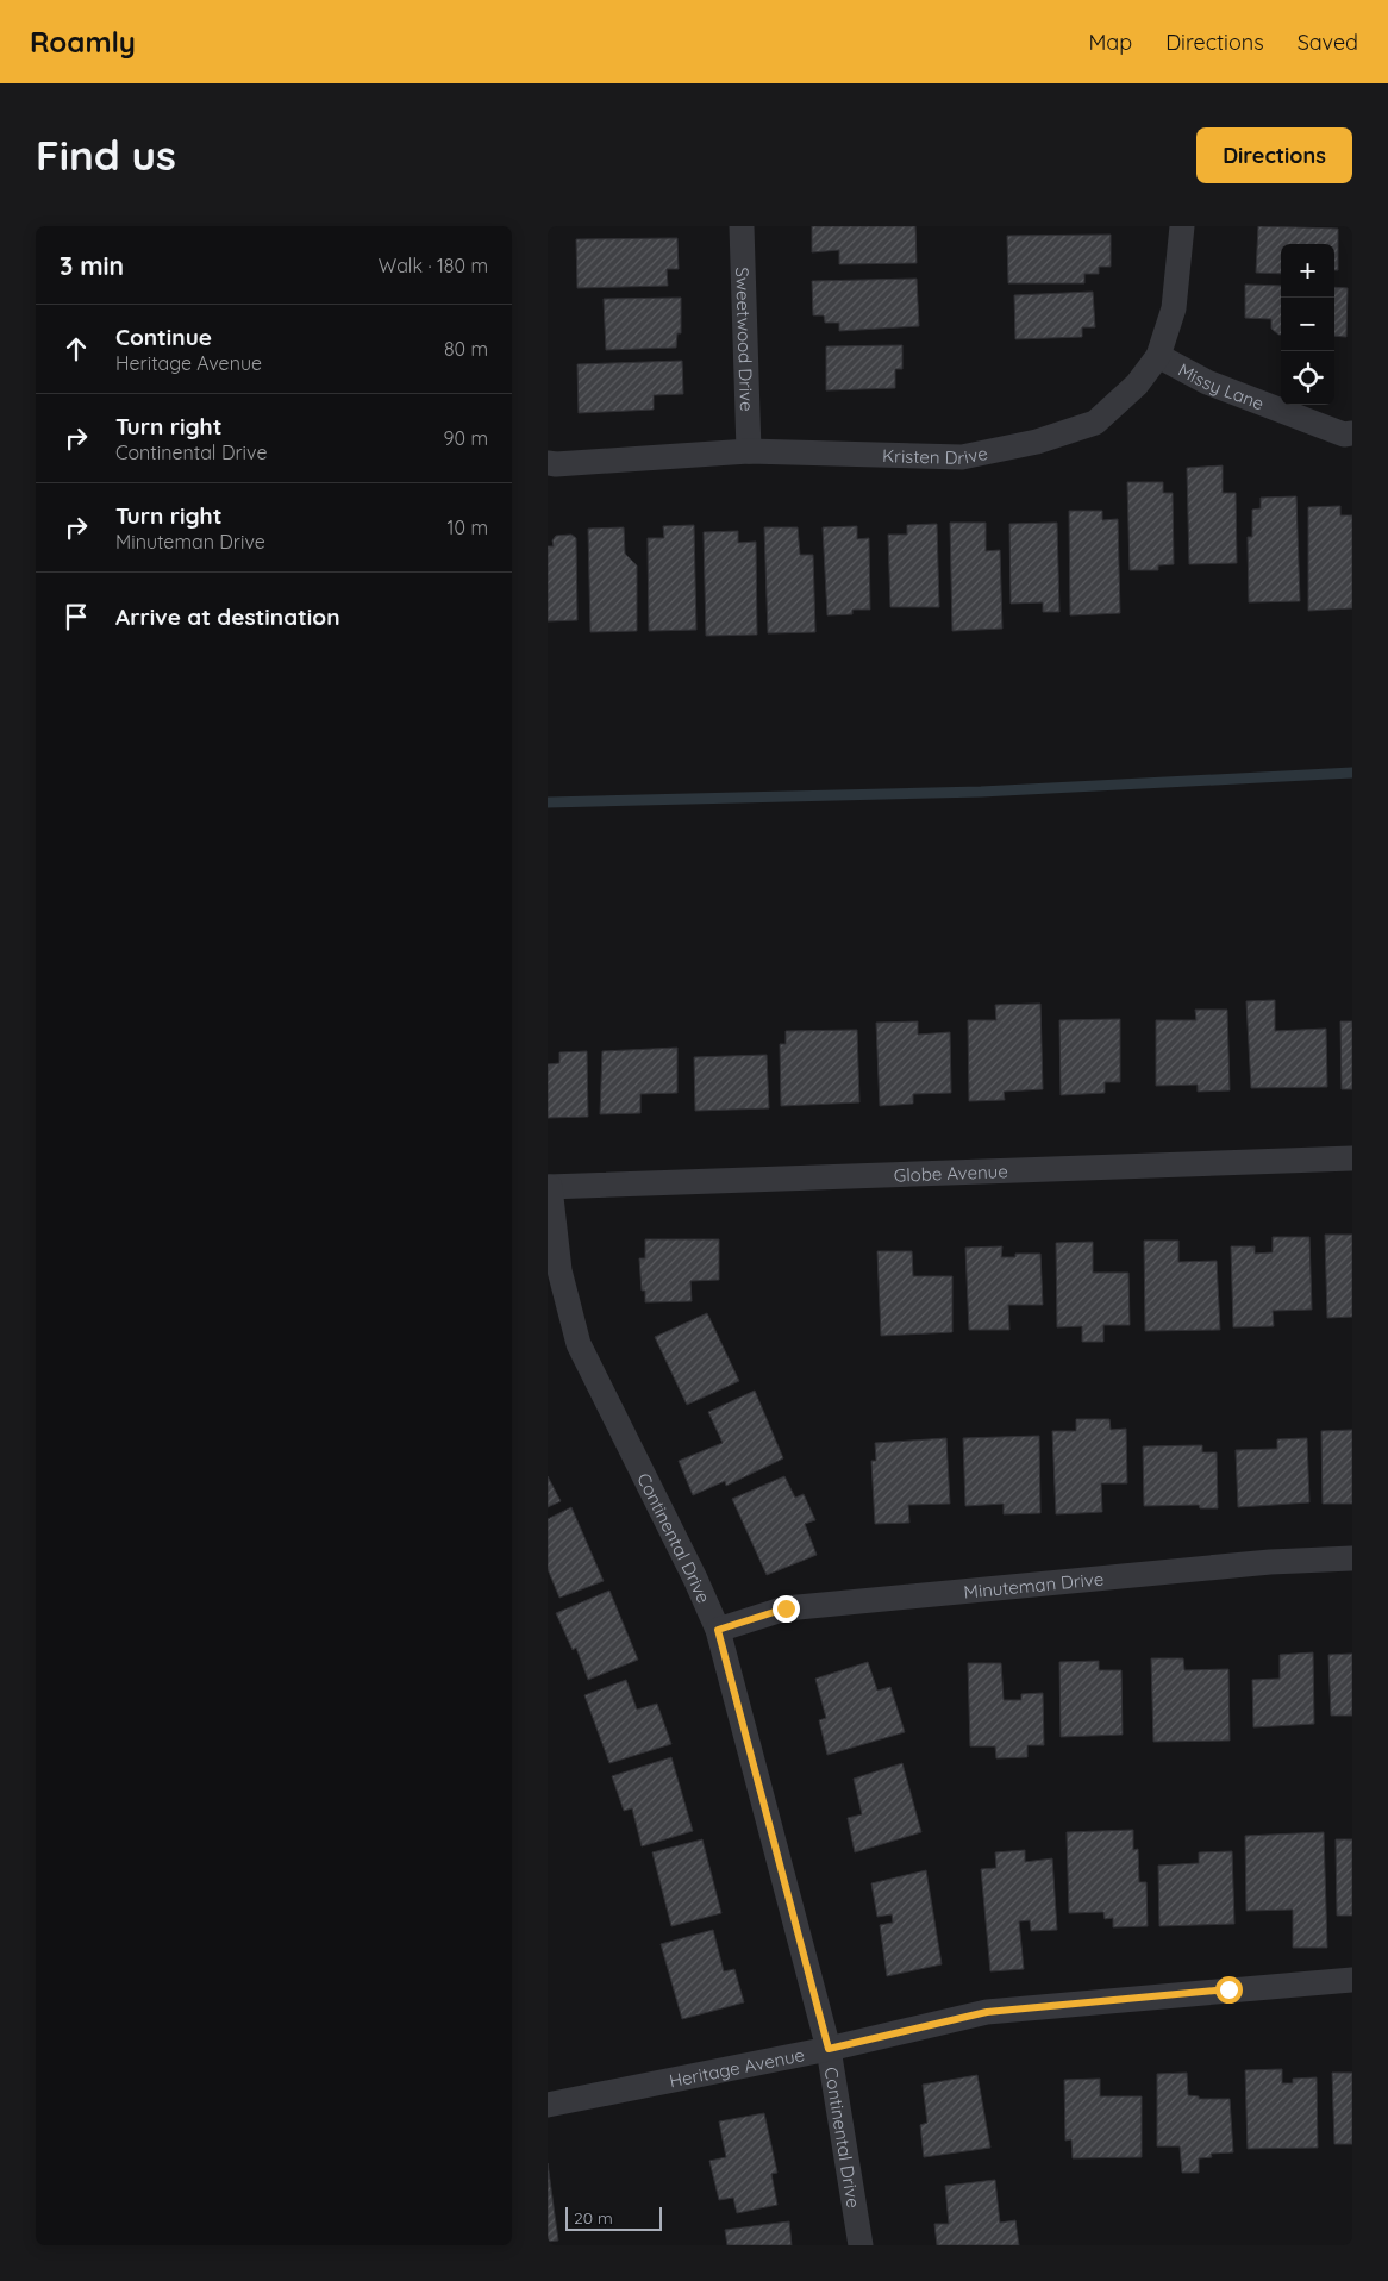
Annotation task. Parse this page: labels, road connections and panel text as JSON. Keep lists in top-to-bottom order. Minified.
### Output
{"streets":{"street":["Sweetwood Drive","Missy Lane","Kristen Drive","Globe Avenue","Continental Drive","Minuteman Drive","Heritage Avenue"]},"crossings":[["Sweetwood Drive","Kristen Drive"],["Missy Lane","Kristen Drive"],["Globe Avenue","Continental Drive"],["Continental Drive","Minuteman Drive"],["Continental Drive","Heritage Avenue"]],"scale_bar":"20 m","page":{"header":"Roamly","nav":["Map","Directions","Saved"],"buttons":"Directions","title":"Find us","heading":["3 min","Walk · 180 m"],"map_buttons":["+","−"],"list":[["Continue","Heritage Avenue","80 m"],["Turn right","Continental Drive","90 m"],["Turn right","Minuteman Drive","10 m"],"Arrive at destination"],"scale":"20 m"}}
